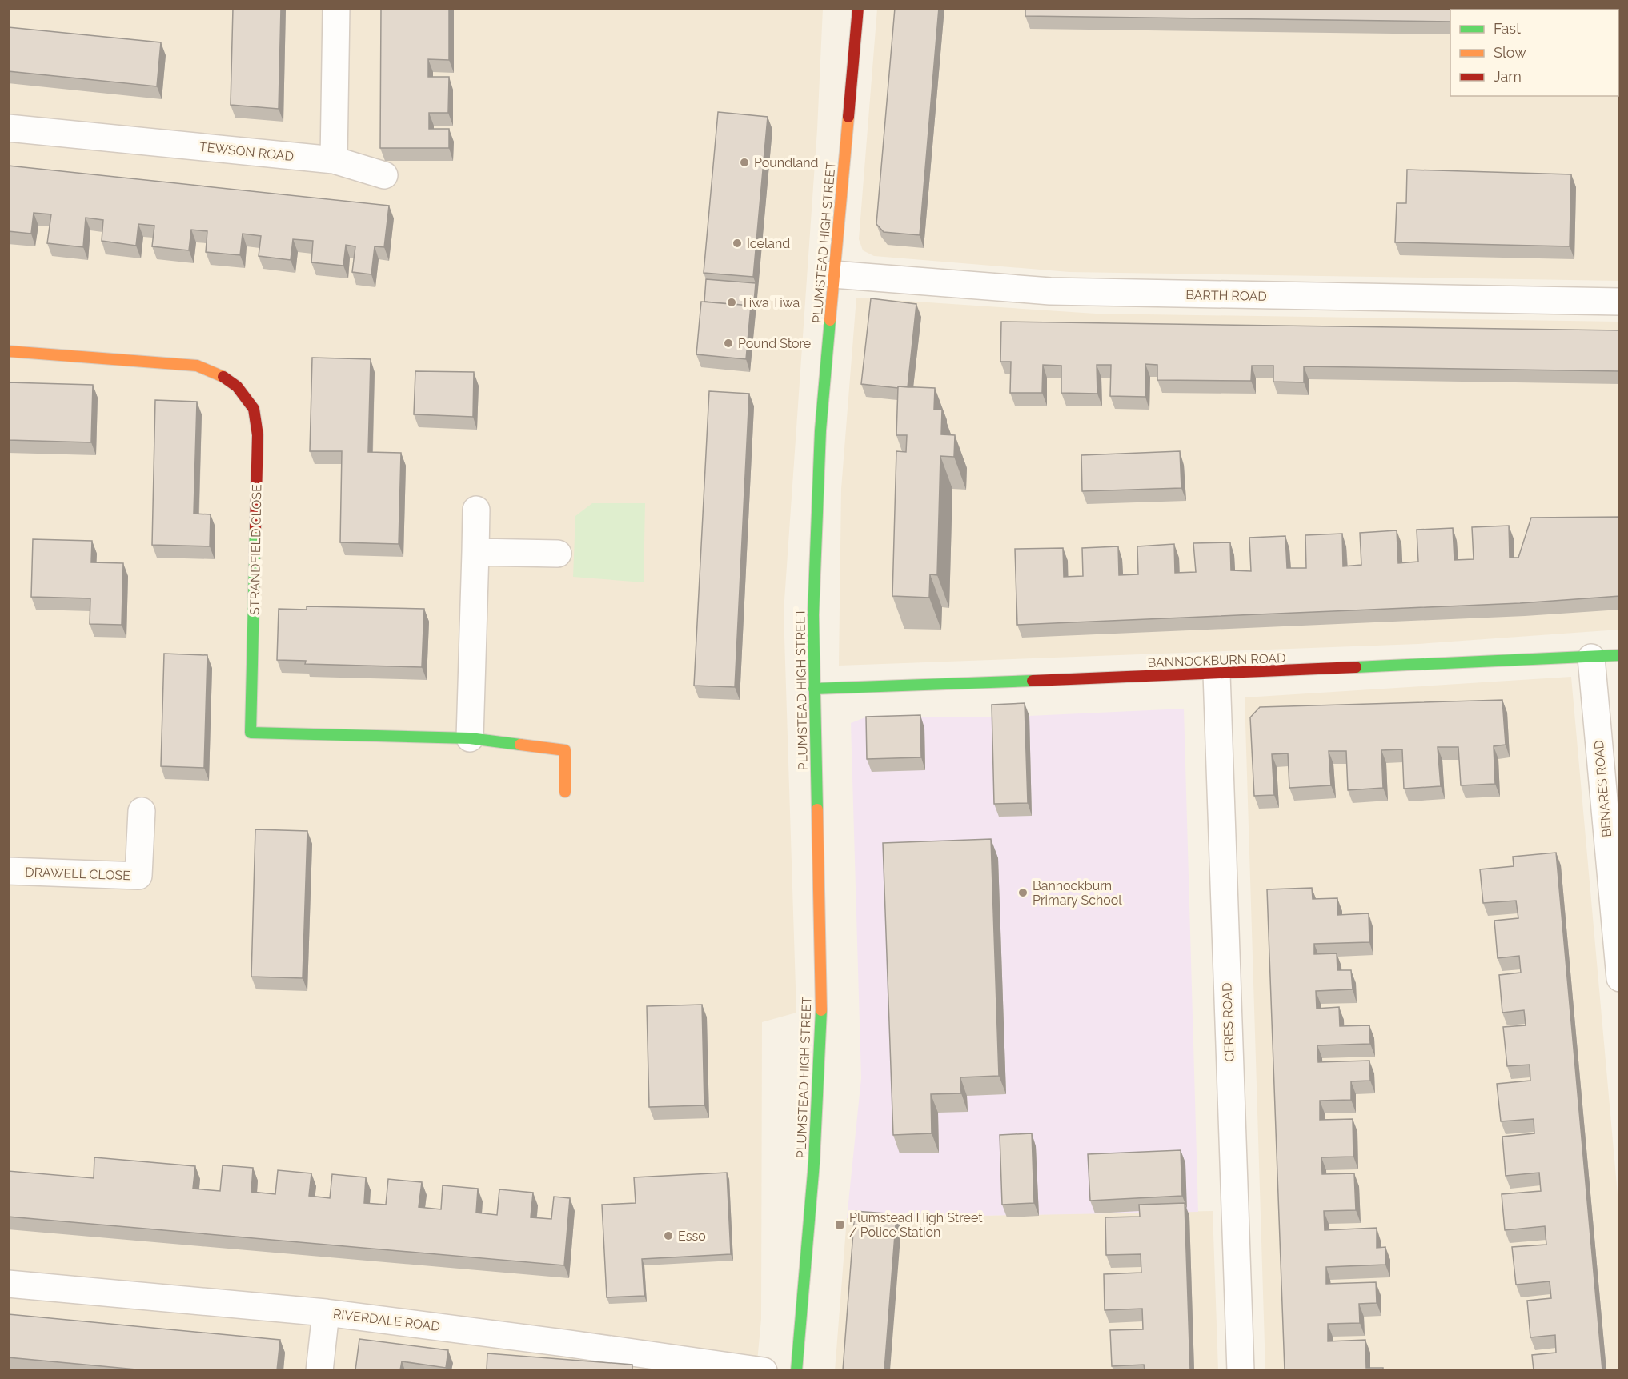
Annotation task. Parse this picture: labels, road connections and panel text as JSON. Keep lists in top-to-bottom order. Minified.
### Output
{"streets":{"street":["TEWSON ROAD","PLUMSTEAD HIGH STREET","BARTH ROAD","STRANDFIELD CLOSE","BANNOCKBURN ROAD","BENARES ROAD","DRAWELL CLOSE","CERES ROAD","RIVERDALE ROAD"]},"crossings":[["PLUMSTEAD HIGH STREET","BARTH ROAD"],["PLUMSTEAD HIGH STREET","BANNOCKBURN ROAD"],["BANNOCKBURN ROAD","BENARES ROAD"],["BANNOCKBURN ROAD","CERES ROAD"]],"places":{"other":["Poundland","Iceland","Tiwa Tiwa","Pound Store","Bannockburn Primary School","Esso"],"transit":["Plumstead High Street / Police Station"]},"legend":["Fast","Slow","Jam"]}
